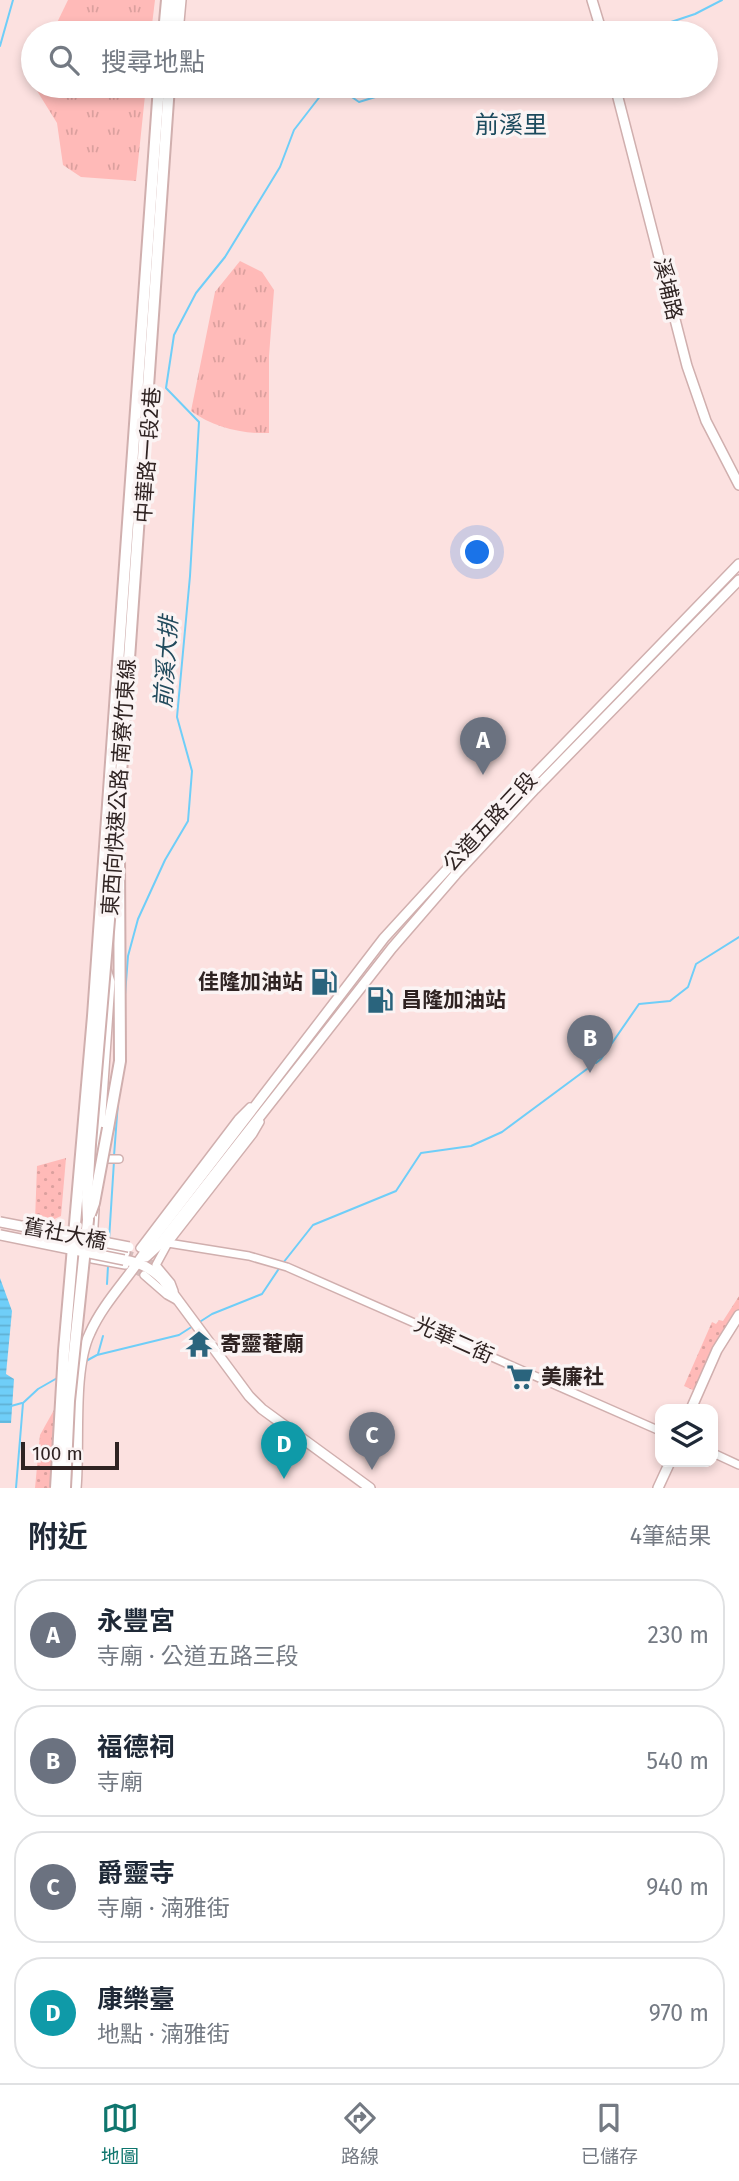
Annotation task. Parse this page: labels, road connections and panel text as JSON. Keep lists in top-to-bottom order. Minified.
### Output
{"streets":{"highway":["東西向快速公路 南寮竹東線"],"street":["溪埔路","中華路一段2巷","公道五路三段","舊社大橋","光華二街"]},"crossings":[["中華路一段2巷","公道五路三段"],["中華路一段2巷","舊社大橋"],["公道五路三段","舊社大橋"],["公道五路三段","光華二街"]],"districts":["前溪里"],"water":["前溪大排"],"places":{"fuel station":["佳隆加油站","昌隆加油站"],"temple":["寄靈菴廟"],"supermarket":["美廉社"]},"scale_bar":"100 m","page":{"search":"搜尋地點","pins":["A","B","C","D"],"scale":"100 m","heading":["附近","4筆結果"],"list":[{"mark":"A","name":"永豐宮","note":"寺廟 · 公道五路三段","value":"230 m"},{"mark":"B","name":"福德祠","note":"寺廟","value":"540 m"},{"mark":"C","name":"爵靈寺","note":"寺廟 · 湳雅街","value":"940 m"},{"mark":"D","name":"康樂臺","note":"地點 · 湳雅街","value":"970 m"}],"nav":["地圖","路線","已儲存"]}}
